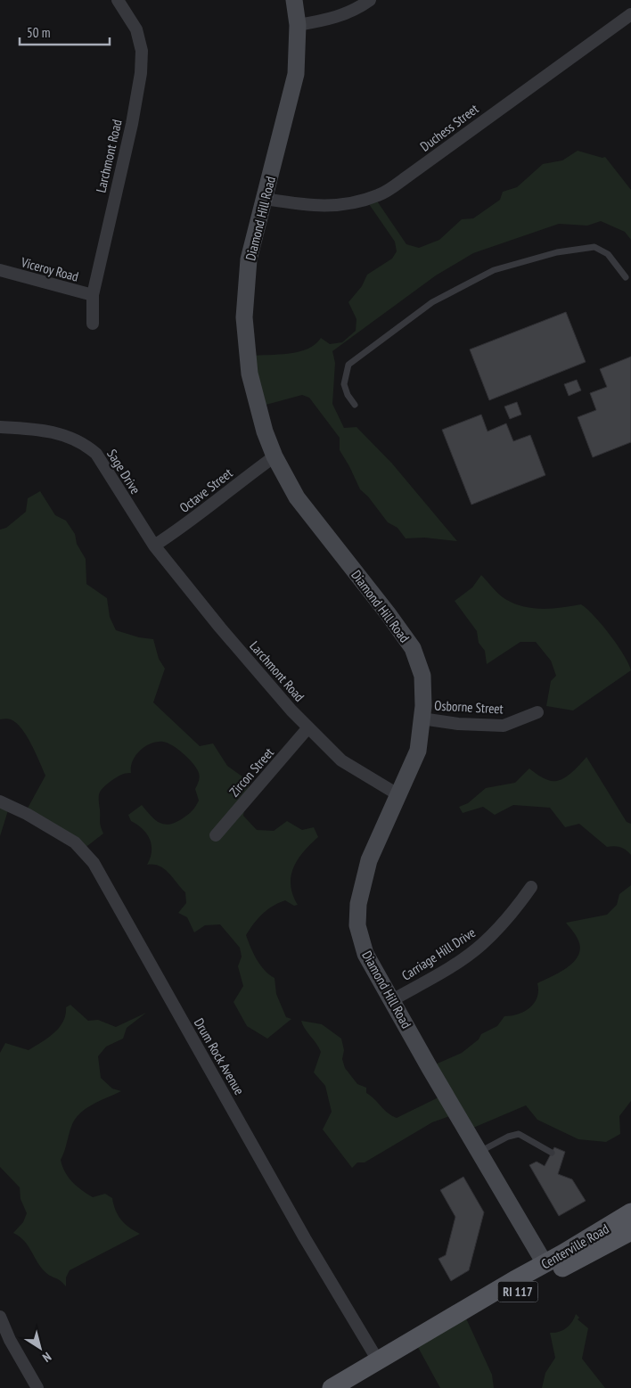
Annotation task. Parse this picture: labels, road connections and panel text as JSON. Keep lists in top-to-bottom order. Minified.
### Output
{"streets":{"main road":["Centerville Road","RI 117"],"street":["Duchess Street","Larchmont Road","Diamond Hill Road","Viceroy Road","Sage Drive","Octave Street","Osborne Street","Zircon Street","Carriage Hill Drive","Drum Rock Avenue"]},"crossings":[["Duchess Street","Diamond Hill Road"],["Larchmont Road","Diamond Hill Road"],["Larchmont Road","Viceroy Road"],["Larchmont Road","Sage Drive"],["Larchmont Road","Octave Street"],["Larchmont Road","Zircon Street"],["Diamond Hill Road","Octave Street"],["Diamond Hill Road","Osborne Street"],["Diamond Hill Road","Carriage Hill Drive"],["Diamond Hill Road","Centerville Road"],["Sage Drive","Octave Street"],["Drum Rock Avenue","Centerville Road"]],"scale_bar":"50 m","north":"bottom right"}
